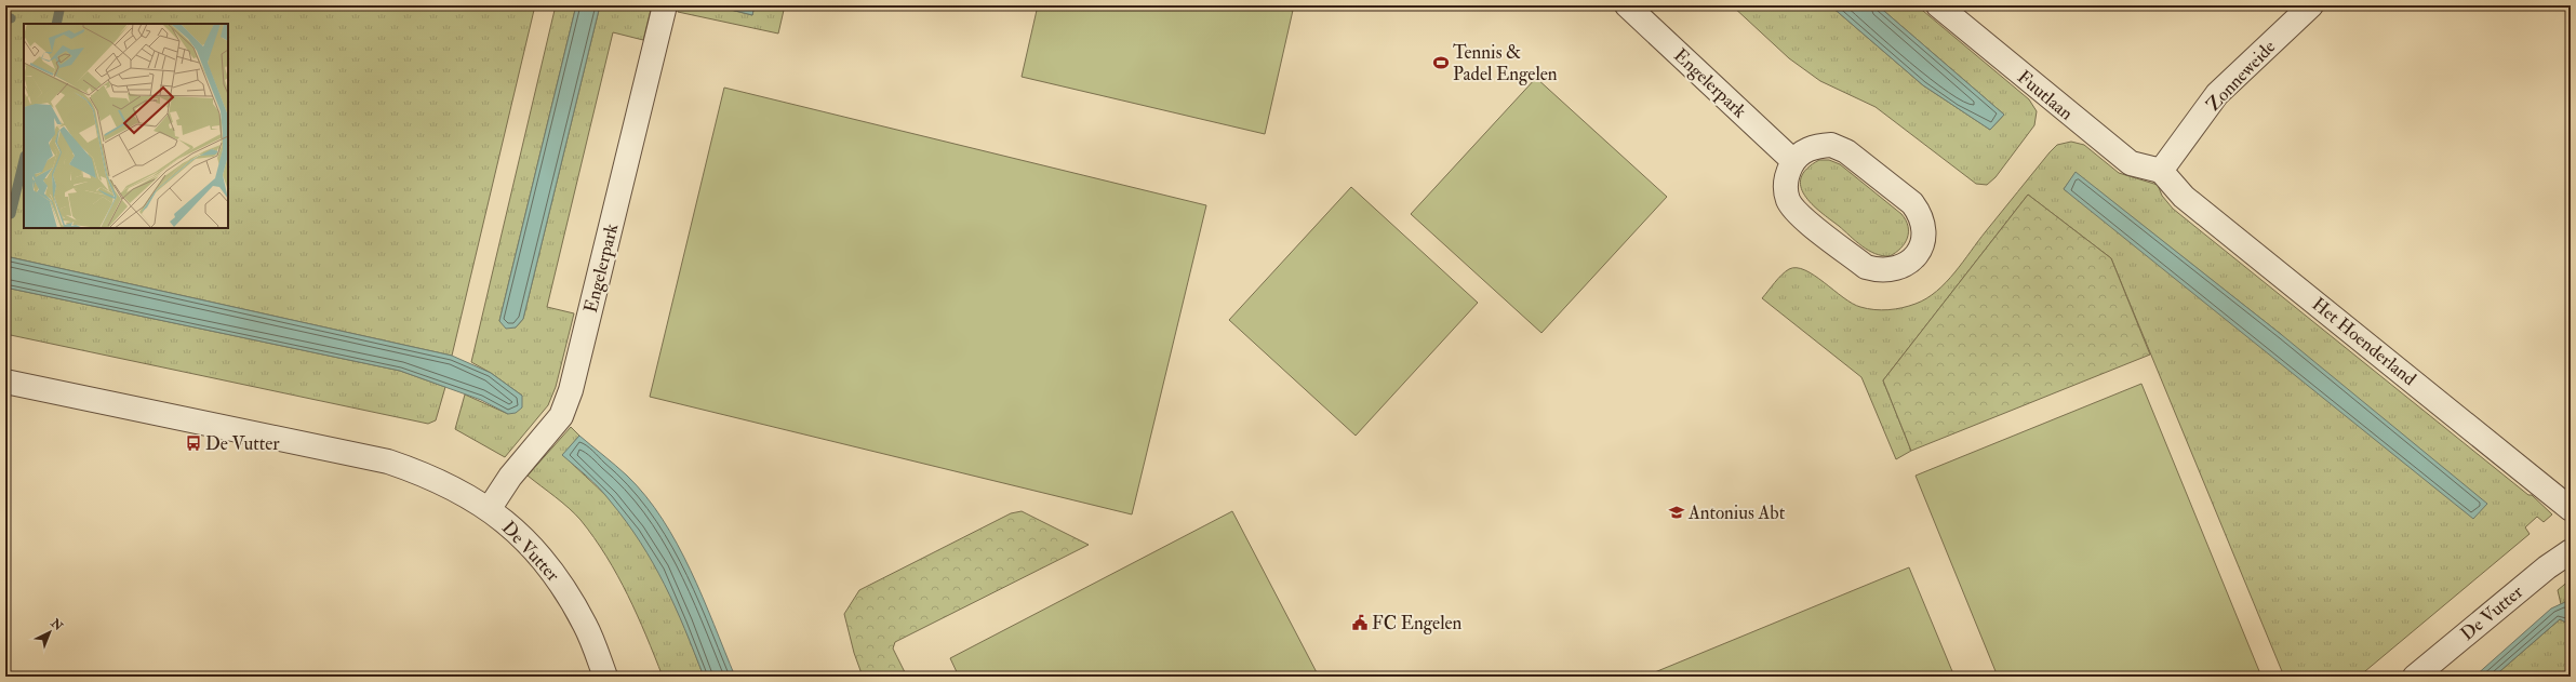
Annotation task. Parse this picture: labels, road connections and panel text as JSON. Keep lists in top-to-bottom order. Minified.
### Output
{"streets":{"street":["Zonneweide","Engelerpark","Fuutlaan","Het Hoenderland","De Vutter"]},"crossings":[["Zonneweide","Fuutlaan"],["Zonneweide","Het Hoenderland"],["Engelerpark","De Vutter"],["Fuutlaan","Het Hoenderland"]],"places":{"sports":["Tennis & Padel Engelen"],"bus stop":["De Vutter"],"school or university":["Antonius Abt"],"public building":["FC Engelen"]},"north":"top right"}
